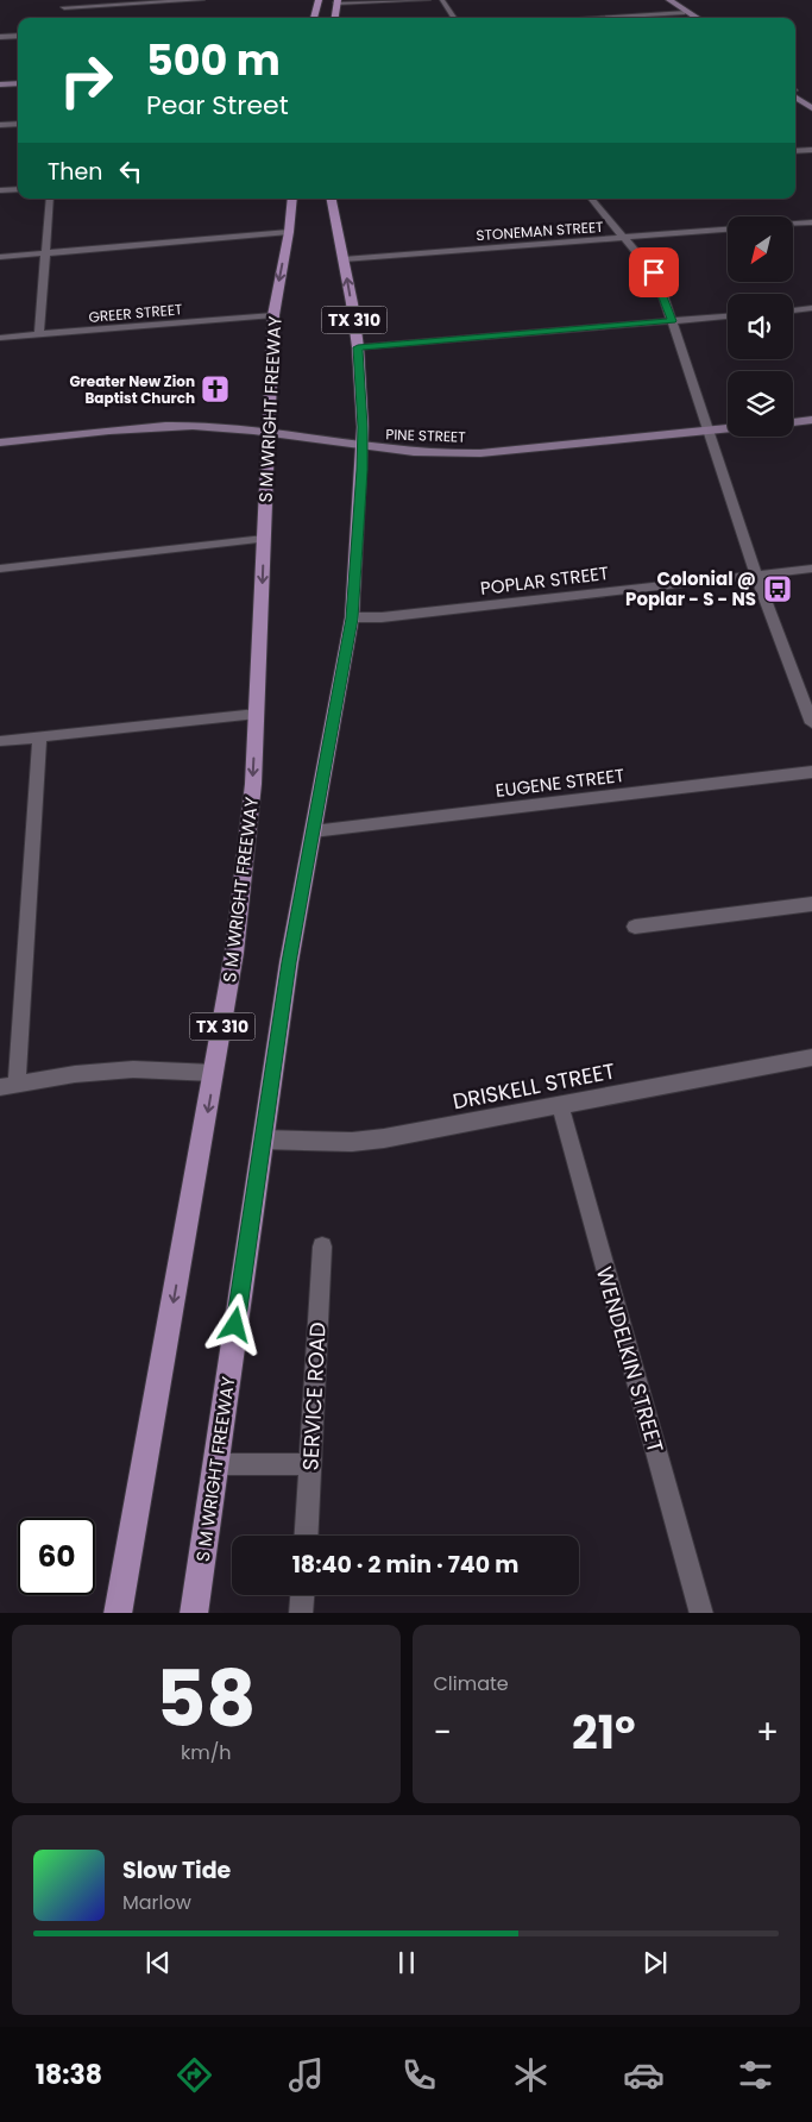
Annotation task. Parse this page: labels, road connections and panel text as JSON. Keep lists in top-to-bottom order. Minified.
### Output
{"streets":{"main road":["TX 310","S M WRIGHT FREEWAY"],"street":["STONEMAN STREET","GREER STREET","PINE STREET","POPLAR STREET","EUGENE STREET","DRISKELL STREET","WENDELKIN STREET","SERVICE ROAD"]},"crossings":[["STONEMAN STREET","S M WRIGHT FREEWAY"],["GREER STREET","S M WRIGHT FREEWAY"],["S M WRIGHT FREEWAY","PINE STREET"],["S M WRIGHT FREEWAY","POPLAR STREET"],["S M WRIGHT FREEWAY","EUGENE STREET"],["S M WRIGHT FREEWAY","DRISKELL STREET"],["DRISKELL STREET","WENDELKIN STREET"]],"places":{"church":["Greater New Zion Baptist Church"],"bus stop":["Colonial @ Poplar - S - NS"]},"north":"bottom left","page":{"turn":["500 m","Pear Street"],"then":"Then","limit":"60","trip":"18:40 · 2 min · 740 m","tile":[["58","km/h"],"Climate"],"heat":["−","21°","+"],"song":["Slow Tide","Marlow"],"tabs":"18:38"}}
